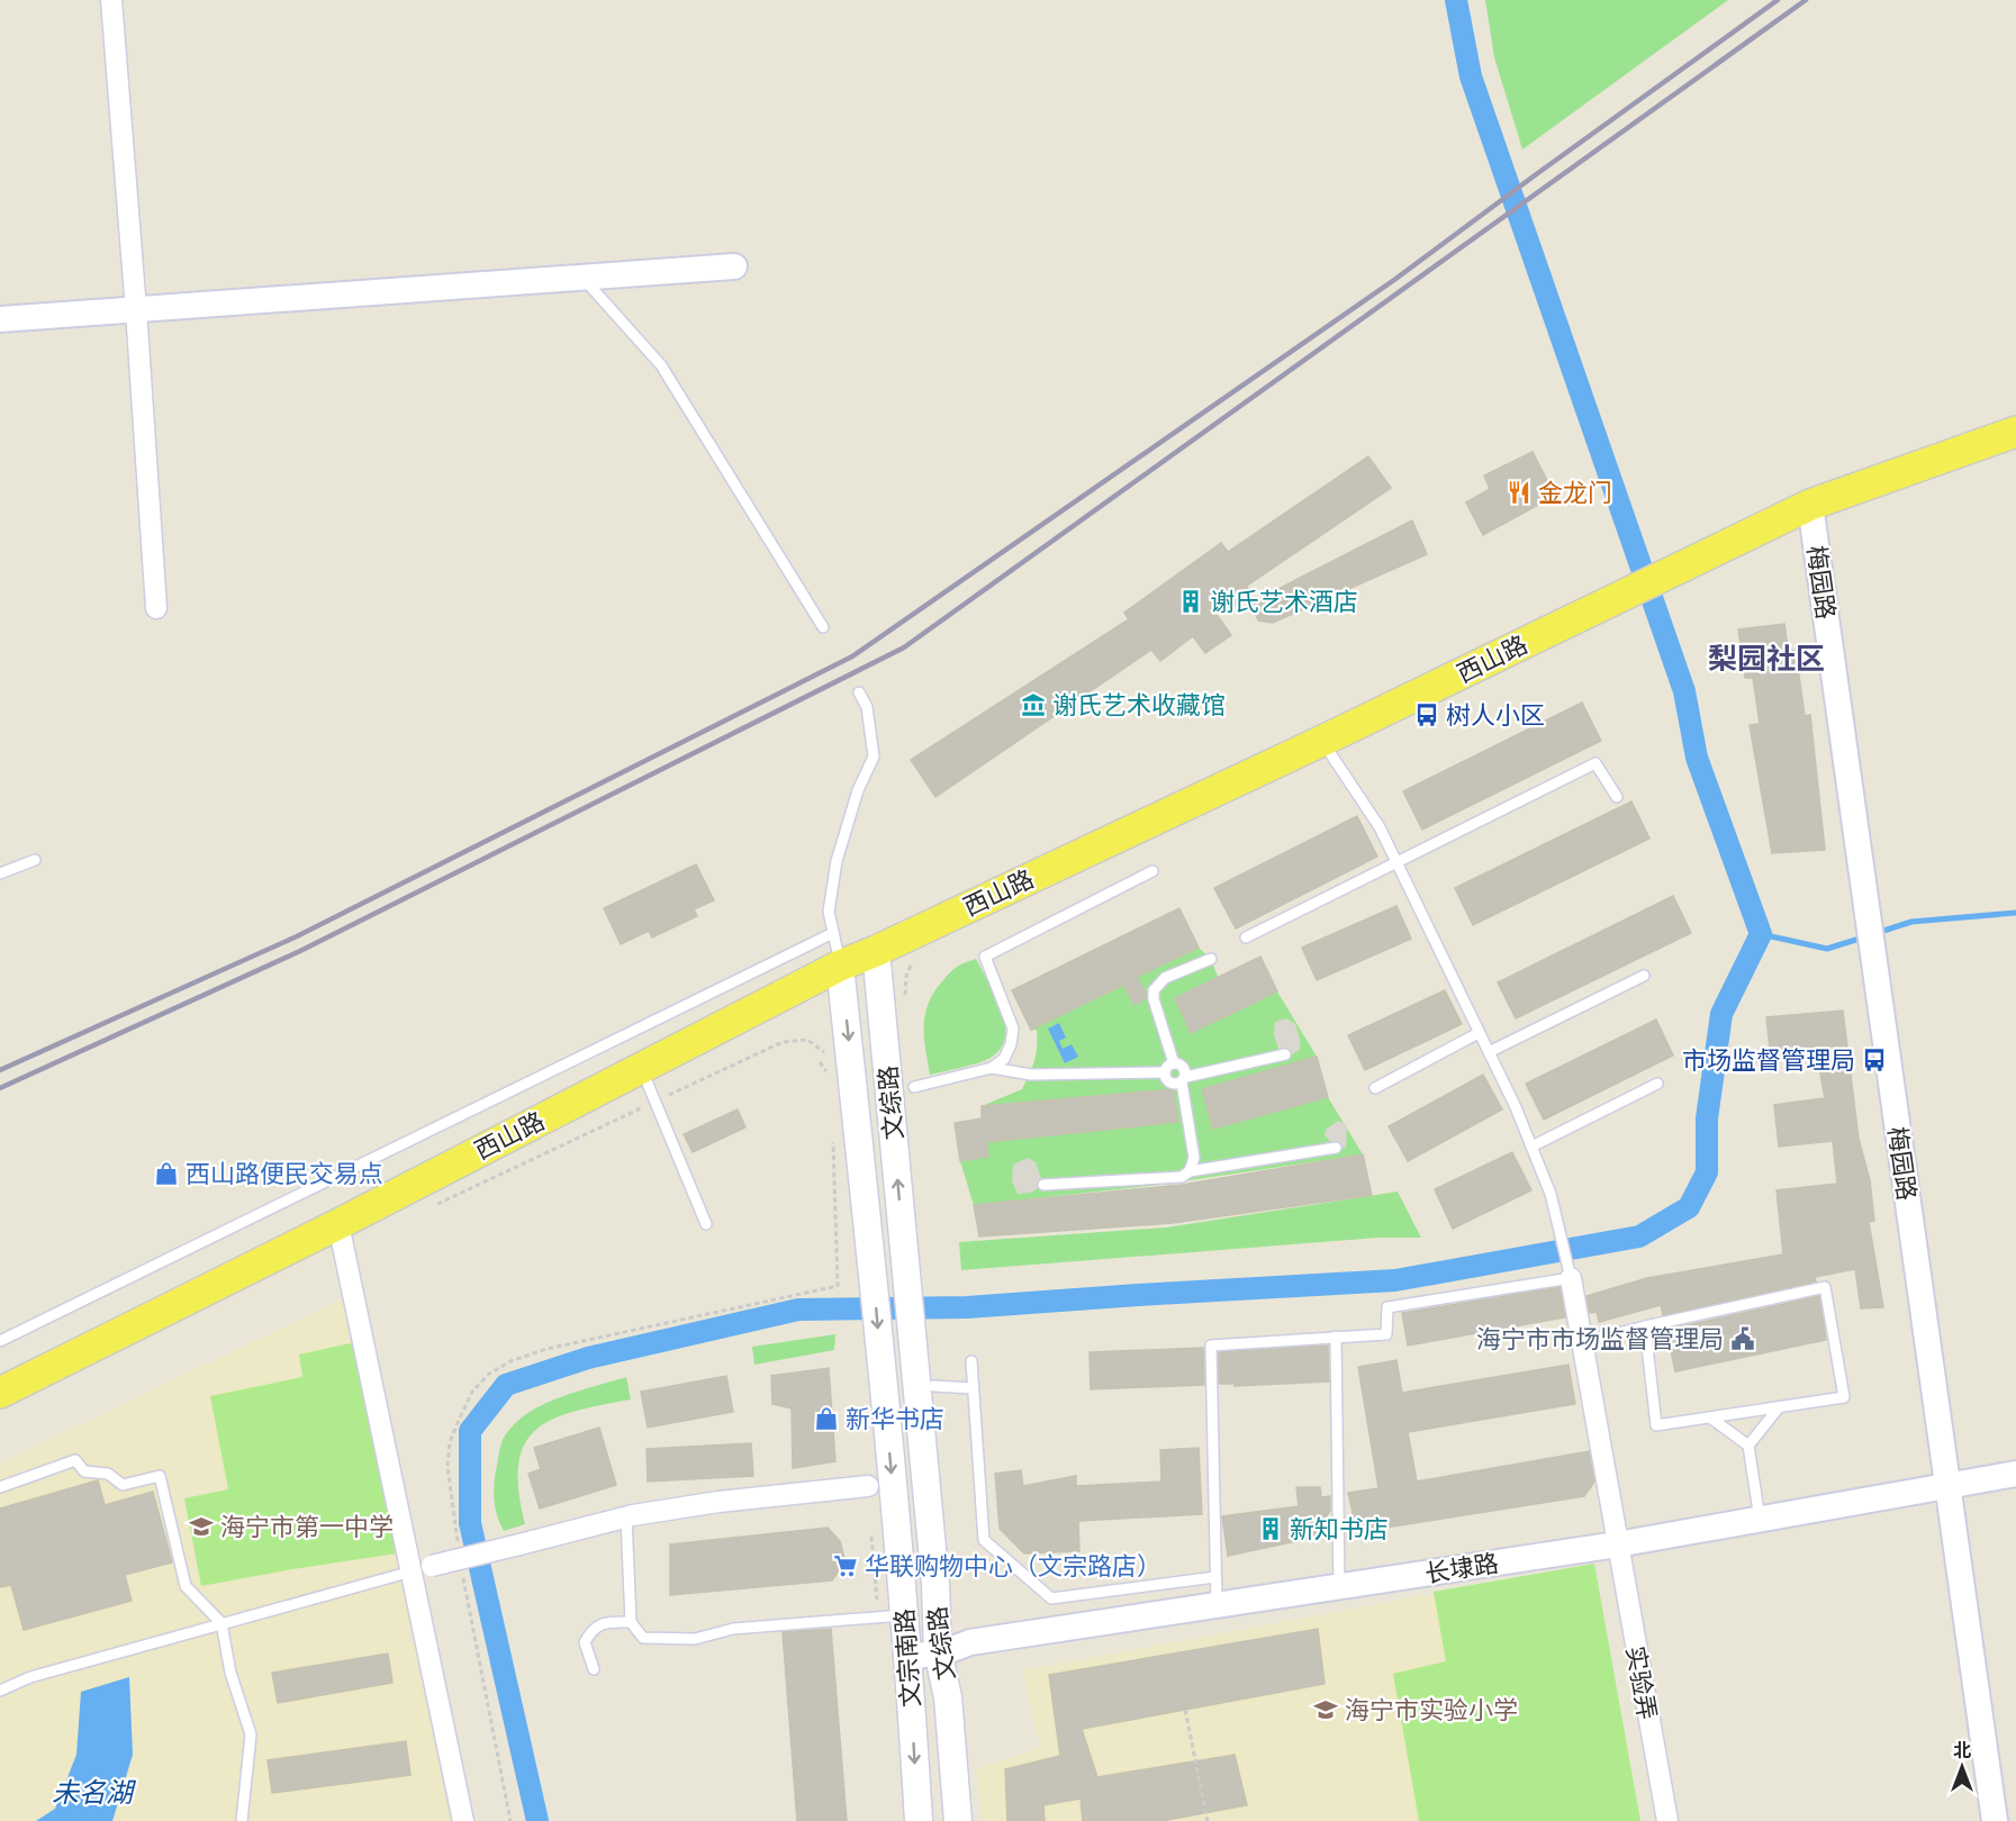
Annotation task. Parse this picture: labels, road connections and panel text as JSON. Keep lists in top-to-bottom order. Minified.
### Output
{"streets":{"main road":["西山路","文综路","文宗南路"],"street":["梅园路","长埭路","实验弄"]},"crossings":[["梅园路","西山路"],["梅园路","长埭路"],["西山路","文综路"],["西山路","文宗南路"],["文综路","长埭路"],["长埭路","文宗南路"],["长埭路","实验弄"]],"one_way":["文综路","文宗南路"],"districts":["梨园社区"],"water":["未名湖"],"places":{"restaurant":["金龙门"],"building":["谢氏艺术酒店","新知书店"],"museum":["谢氏艺术收藏馆"],"bus stop":["树人小区","市场监督管理局"],"shop":["西山路便民交易点","新华书店"],"public building":["海宁市市场监督管理局"],"school or university":["海宁市第一中学","海宁市实验小学"],"supermarket":["华联购物中心（文宗路店）"]},"north":"top"}
